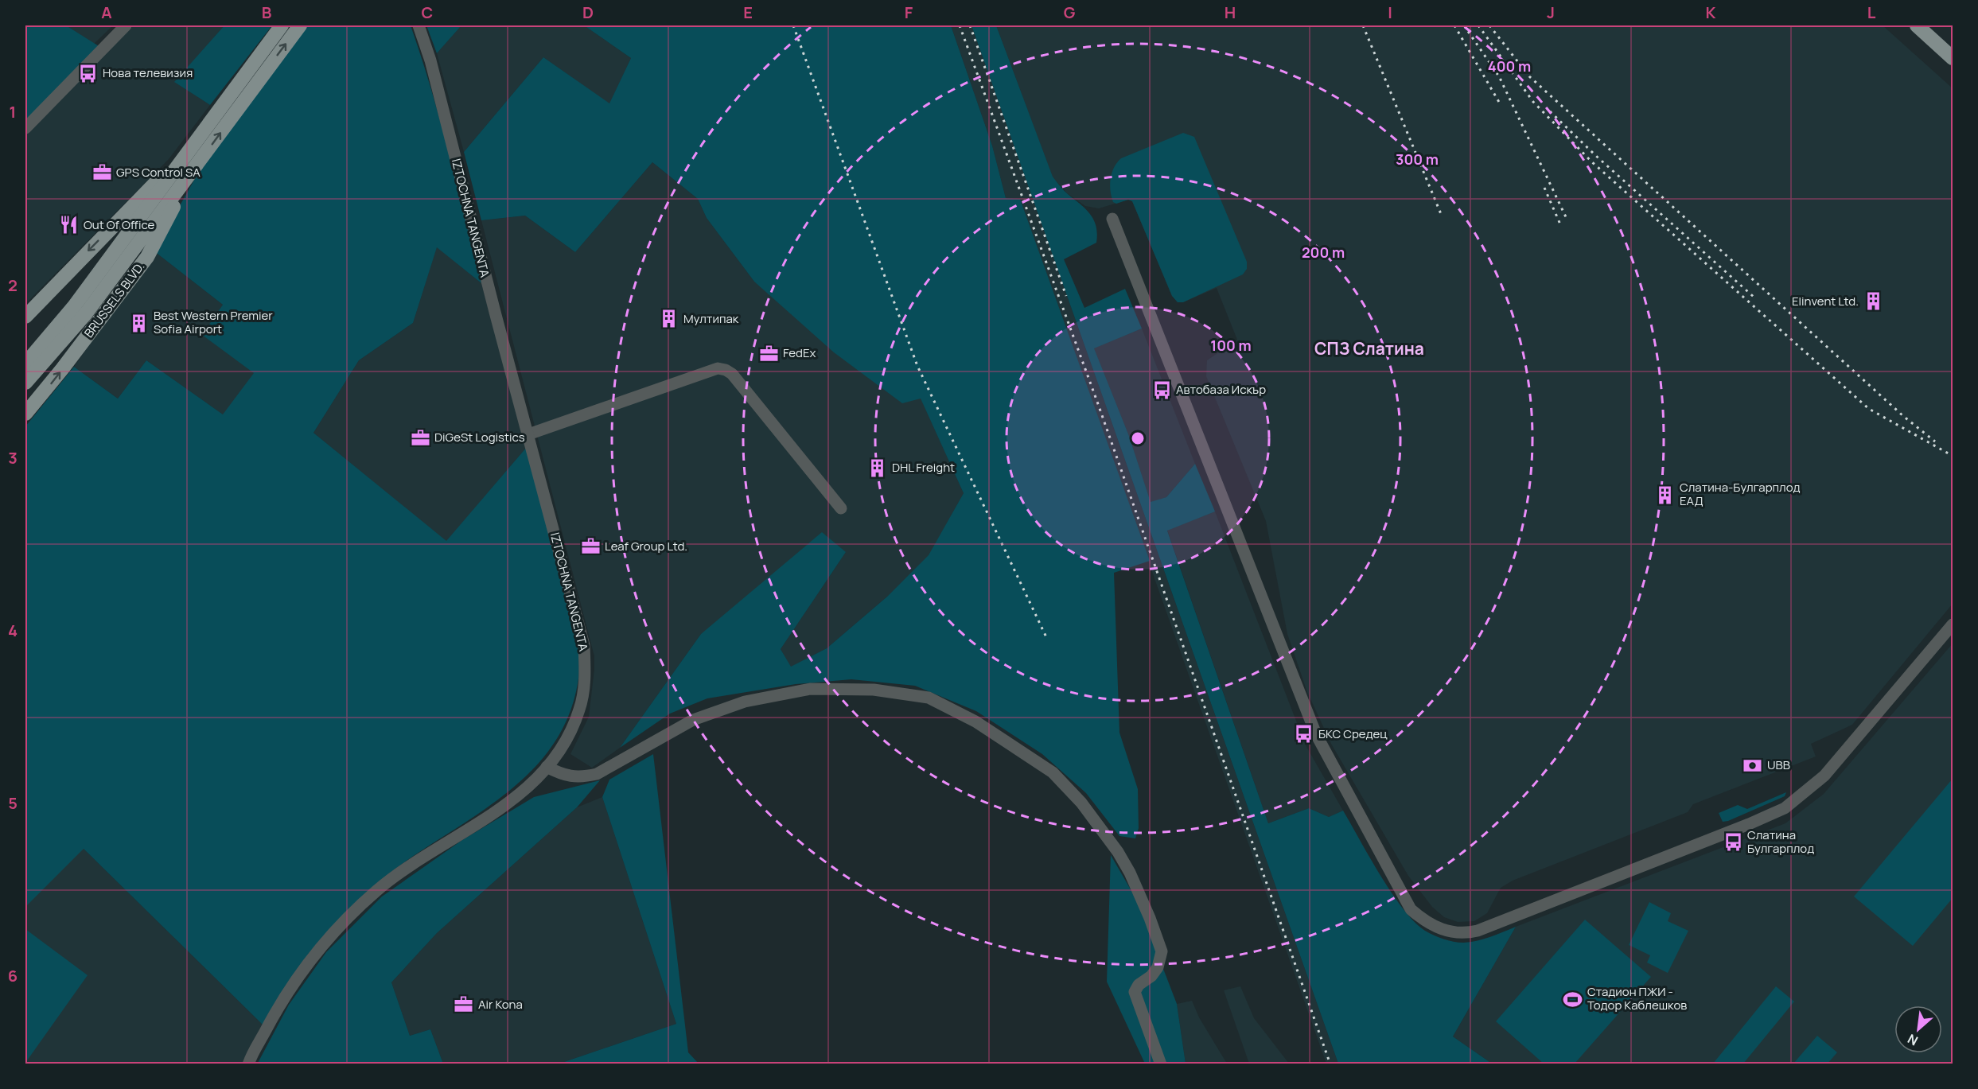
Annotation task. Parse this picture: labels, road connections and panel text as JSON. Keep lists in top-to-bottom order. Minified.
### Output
{"streets":{"main road":["BRUSSELS BLVD."],"street":["IZTOCHNA TANGENTA"]},"districts":["СПЗ Слатина"],"places":{"bus stop":["Нова телевизия","Автобаза Искър","БКС Средец","Слатина Булгарплод"],"office":["GPS Control SA","FedEx","DiGeSt Logistics","Leaf Group Ltd.","Air Kona"],"restaurant":["Out Of Office"],"building":["Elinvent Ltd.","Мултипак","Best Western Premier Sofia Airport","DHL Freight","Слатина-Булгарплод ЕАД"],"bank":["UBB"],"sports":["Стадион ПЖИ - Тодор Каблешков"]},"north":"bottom left","grid":{"columns":["A","B","C","D","E","F","G","H","I","J","K","L"],"rows":["1","2","3","4","5","6"]},"rings":["400 m","300 m","200 m","100 m"]}
